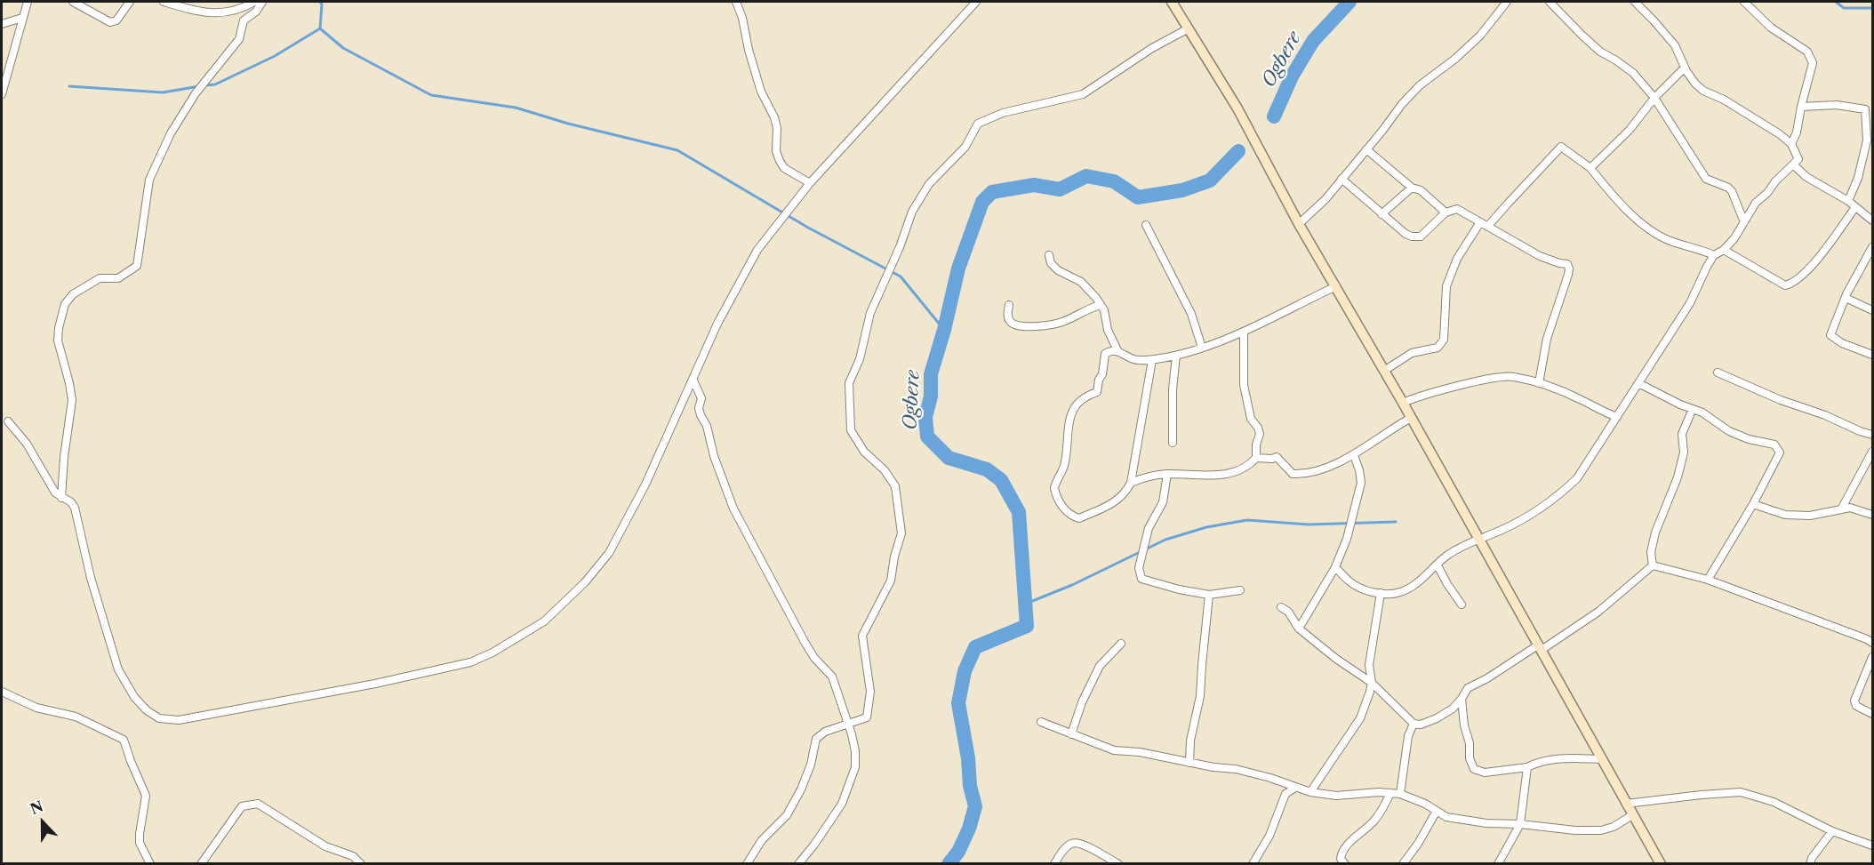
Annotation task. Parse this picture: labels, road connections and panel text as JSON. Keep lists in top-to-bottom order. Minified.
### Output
{"water":["Ogbere"],"north":"top"}
